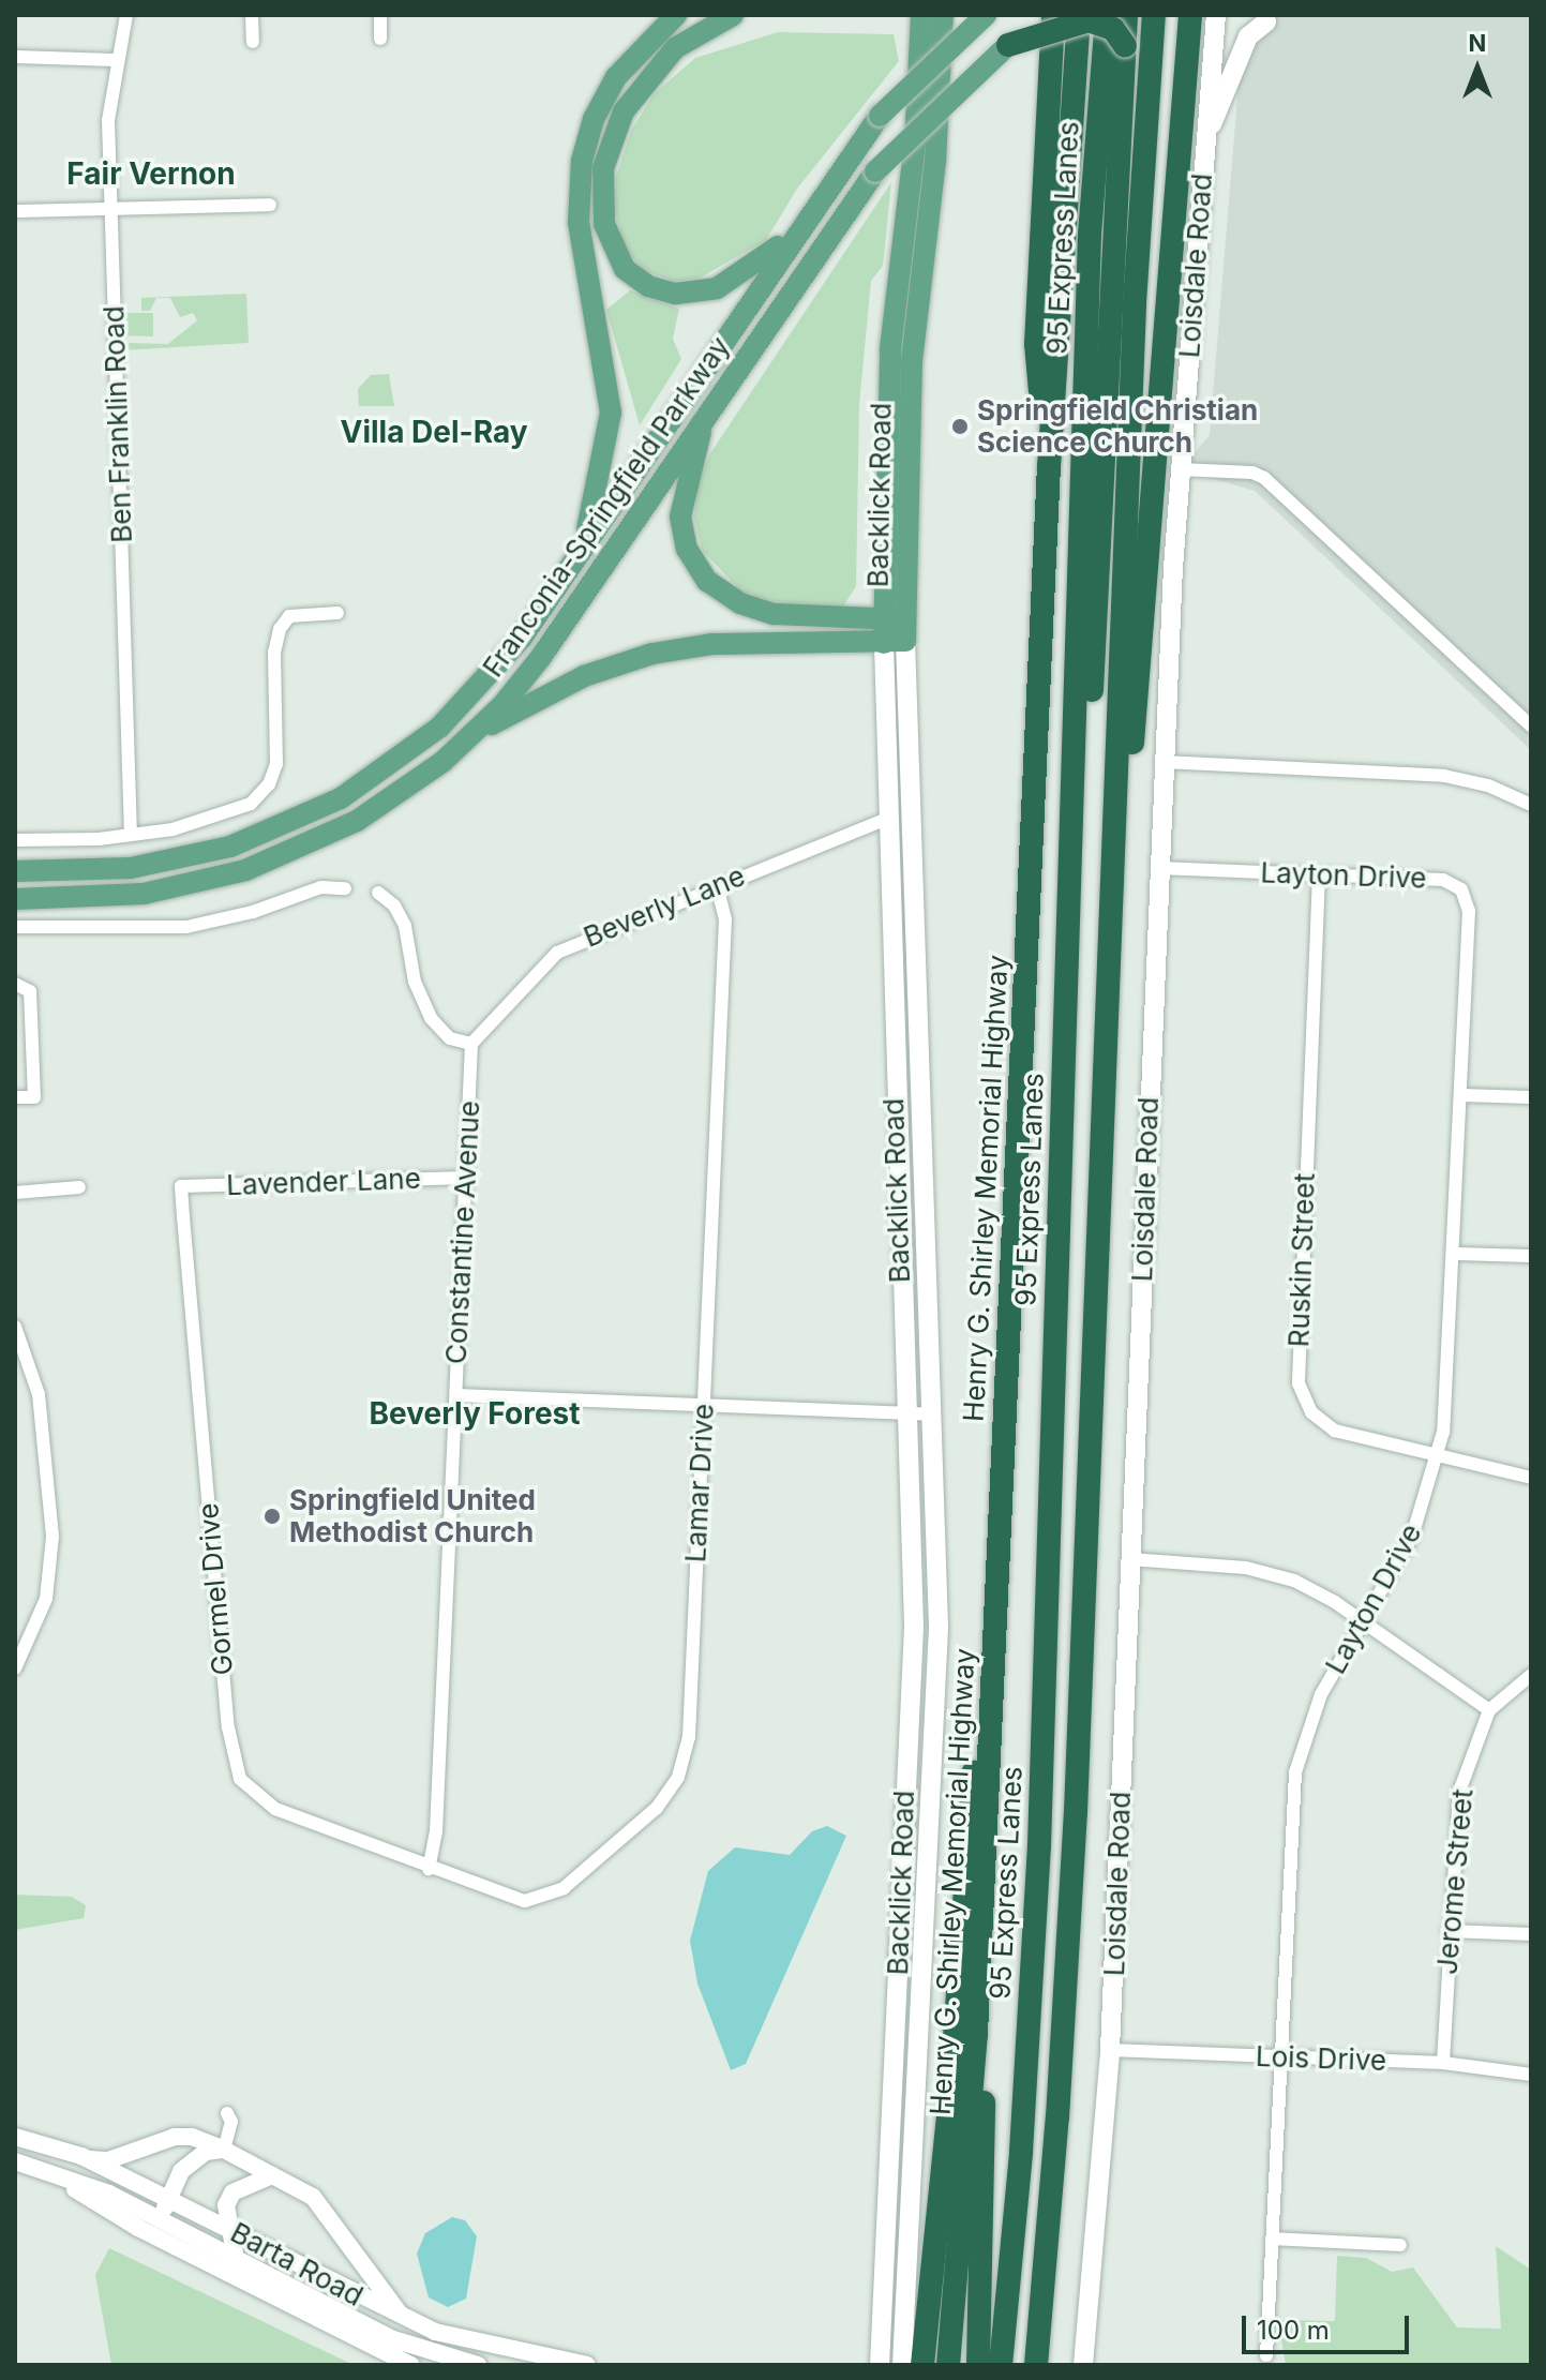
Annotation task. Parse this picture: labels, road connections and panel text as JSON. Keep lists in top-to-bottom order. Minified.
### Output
{"streets":{"highway":["95 Express Lanes","Henry G. Shirley Memorial Highway"],"main road":["Loisdale Road","Backlick Road","Franconia-Springfield Parkway"],"street":["Ben Franklin Road","Layton Drive","Beverly Lane","Lavender Lane","Constantine Avenue","Ruskin Street","Lamar Drive","Gormel Drive","Jerome Street","Lois Drive","Barta Road"]},"crossings":[["Loisdale Road","Layton Drive"],["Loisdale Road","Lois Drive"],["Backlick Road","Beverly Lane"],["Layton Drive","Ruskin Street"],["Layton Drive","Lois Drive"],["Beverly Lane","Constantine Avenue"],["Beverly Lane","Lamar Drive"],["Lavender Lane","Constantine Avenue"],["Lavender Lane","Gormel Drive"],["Constantine Avenue","Lamar Drive"],["Constantine Avenue","Gormel Drive"],["Lamar Drive","Gormel Drive"],["Jerome Street","Lois Drive"]],"districts":["Fair Vernon","Villa Del-Ray","Beverly Forest"],"places":["Springfield Christian Science Church","Springfield United Methodist Church"],"scale_bar":"100 m","north":"top"}
